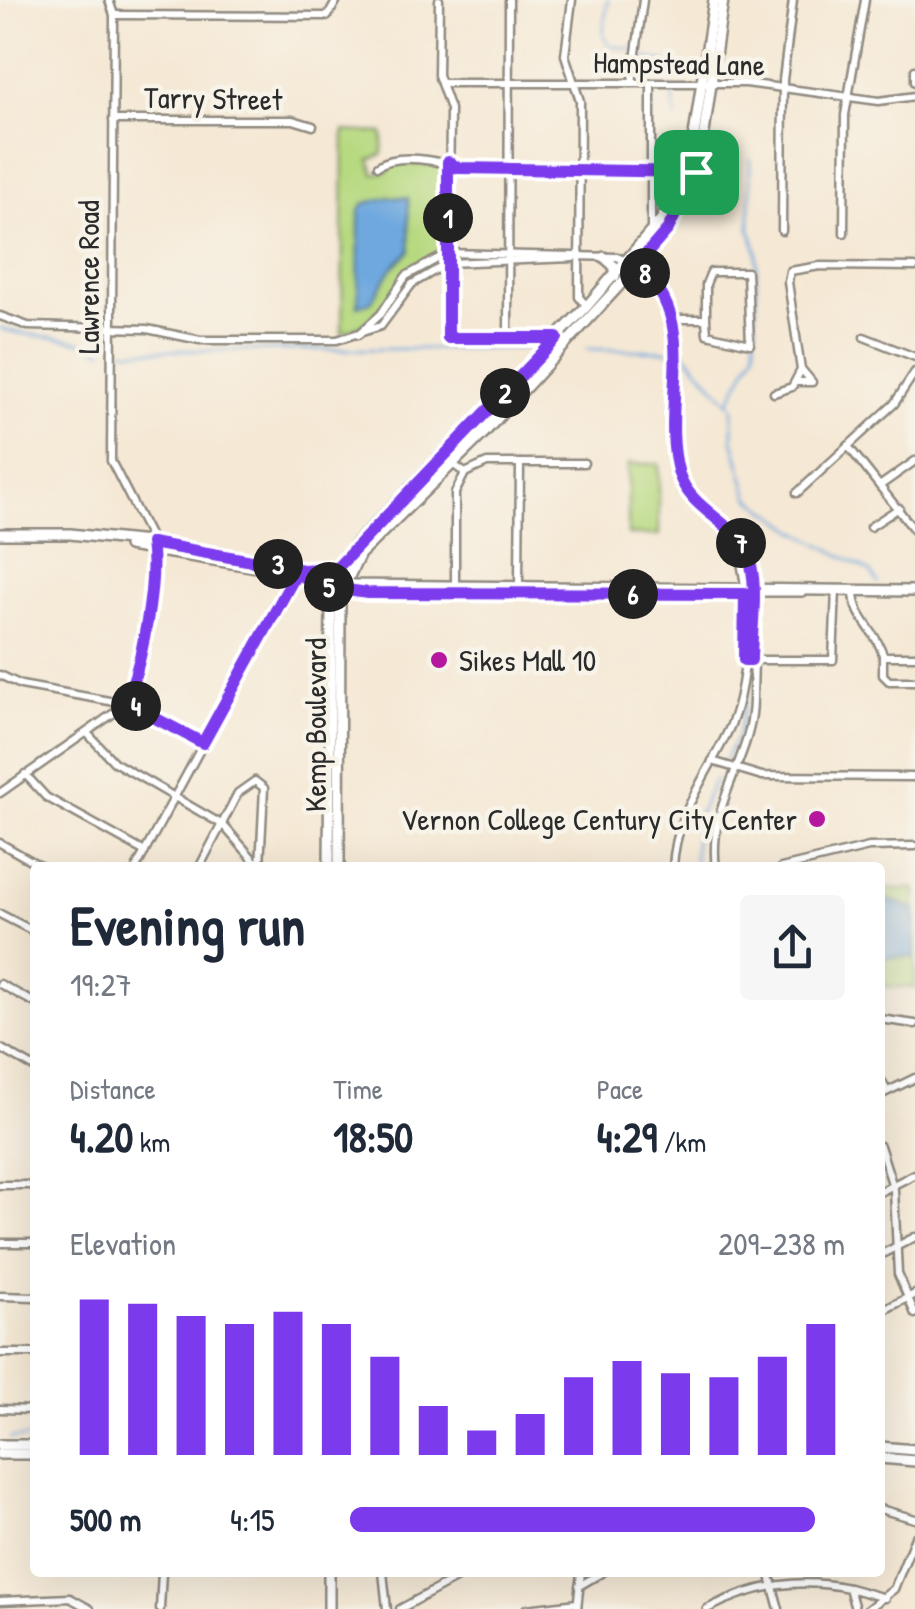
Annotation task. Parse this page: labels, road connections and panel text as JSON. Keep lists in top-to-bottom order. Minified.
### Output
{"streets":{"main road":["Kemp Boulevard"],"street":["Hampstead Lane","Tarry Street","Lawrence Road"]},"crossings":[["Hampstead Lane","Kemp Boulevard"],["Tarry Street","Lawrence Road"]],"places":["Sikes Mall 10","Vernon College Century City Center"],"page":{"pins":["1","8","2","7","3","5","6","4"],"heading":["Evening run","19:27"],"stats":[["Distance","4.20 km"],["Time","18:50"],["Pace","4:29 /km"]],"chart":["Elevation","209–238 m"],"list":[{"name":"500 m","note":"4:15"}]}}
